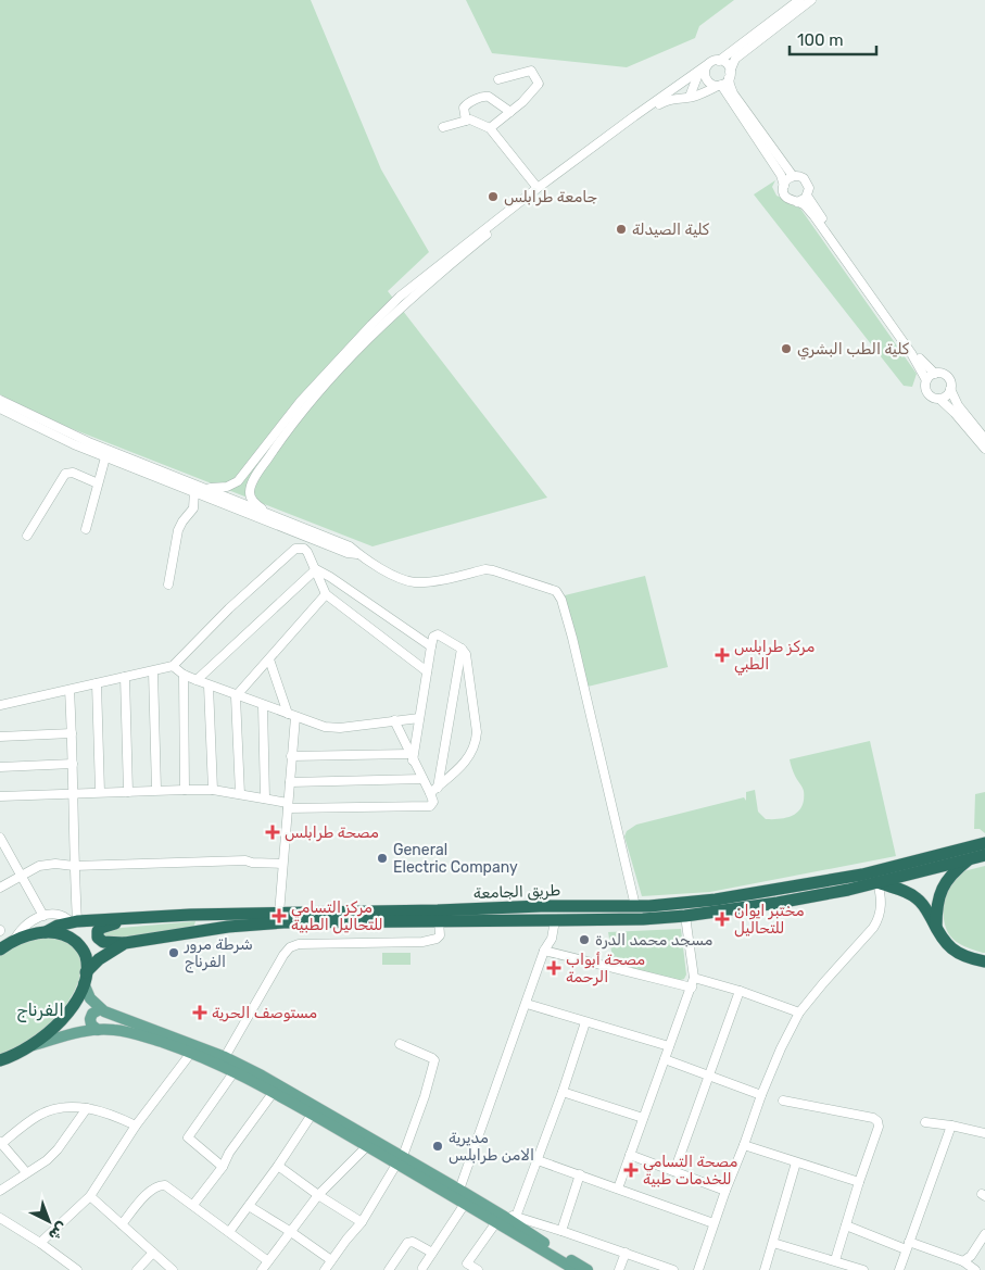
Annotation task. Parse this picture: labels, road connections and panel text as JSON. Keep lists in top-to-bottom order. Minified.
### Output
{"streets":{"highway":["طريق الجامعة"]},"districts":["الفرناج"],"places":{"other":["جامعة طرابلس","كلية الصيدلة","كلية الطب البشري","General Electric Company","مسجد محمد الدرة","شرطة مرور الفرناج","مديرية الامن طرابلس"],"health":["مركز طرابلس الطبي","مصحة طرابلس","مركز التسامي للتحاليل الطبية","مختبر ايوان للتحاليل","مصحة أبواب الرحمة","مستوصف الحرية","مصحة التسامي للخدمات طبية"]},"scale_bar":"100 m","north":"bottom right"}
